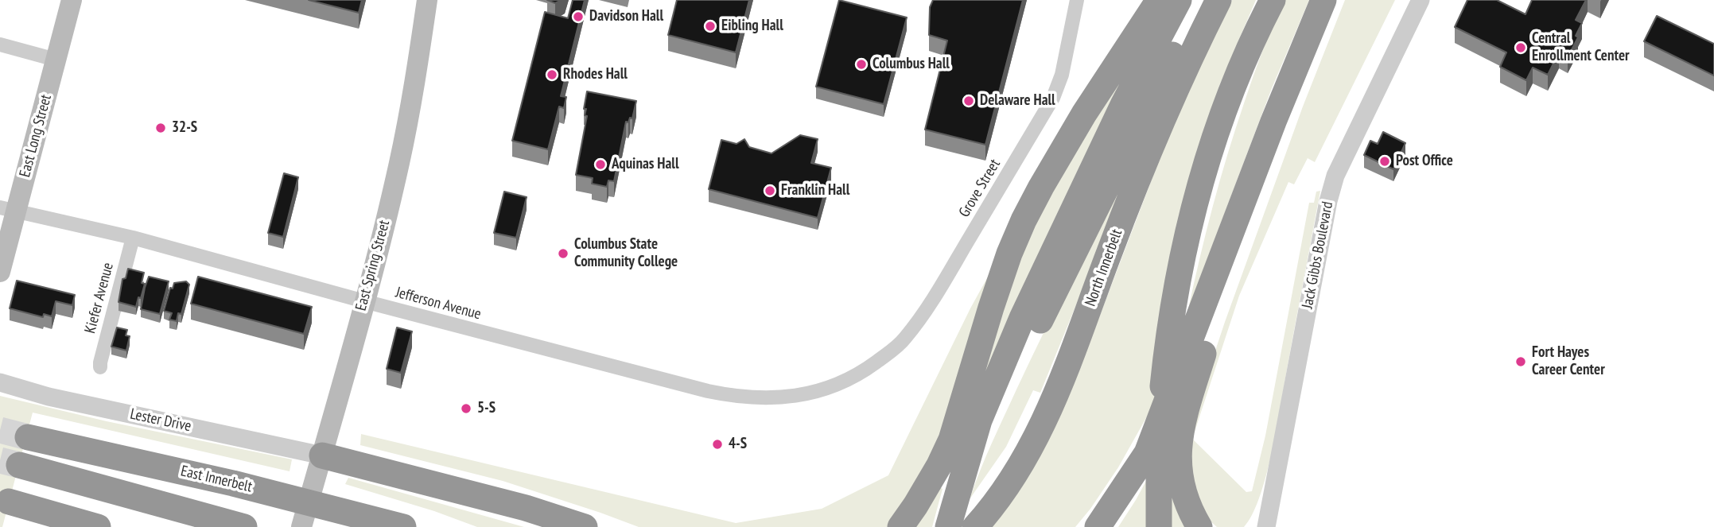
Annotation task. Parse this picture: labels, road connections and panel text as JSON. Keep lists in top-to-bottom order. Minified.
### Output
{"streets":{"highway":["North Innerbelt","East Innerbelt"],"main road":["East Long Street","East Spring Street"],"street":["Grove Street","Jack Gibbs Boulevard","Kiefer Avenue","Jefferson Avenue","Lester Drive"]},"crossings":[["East Long Street","Jefferson Avenue"],["Grove Street","Jefferson Avenue"],["East Spring Street","Jefferson Avenue"],["East Spring Street","Lester Drive"],["Kiefer Avenue","Jefferson Avenue"]],"places":["Davidson Hall","Eibling Hall","Central Enrollment Center","Columbus Hall","Rhodes Hall","Delaware Hall","32-S","Post Office","Aquinas Hall","Franklin Hall","Columbus State Community College","Fort Hayes Career Center","5-S","4-S"]}
